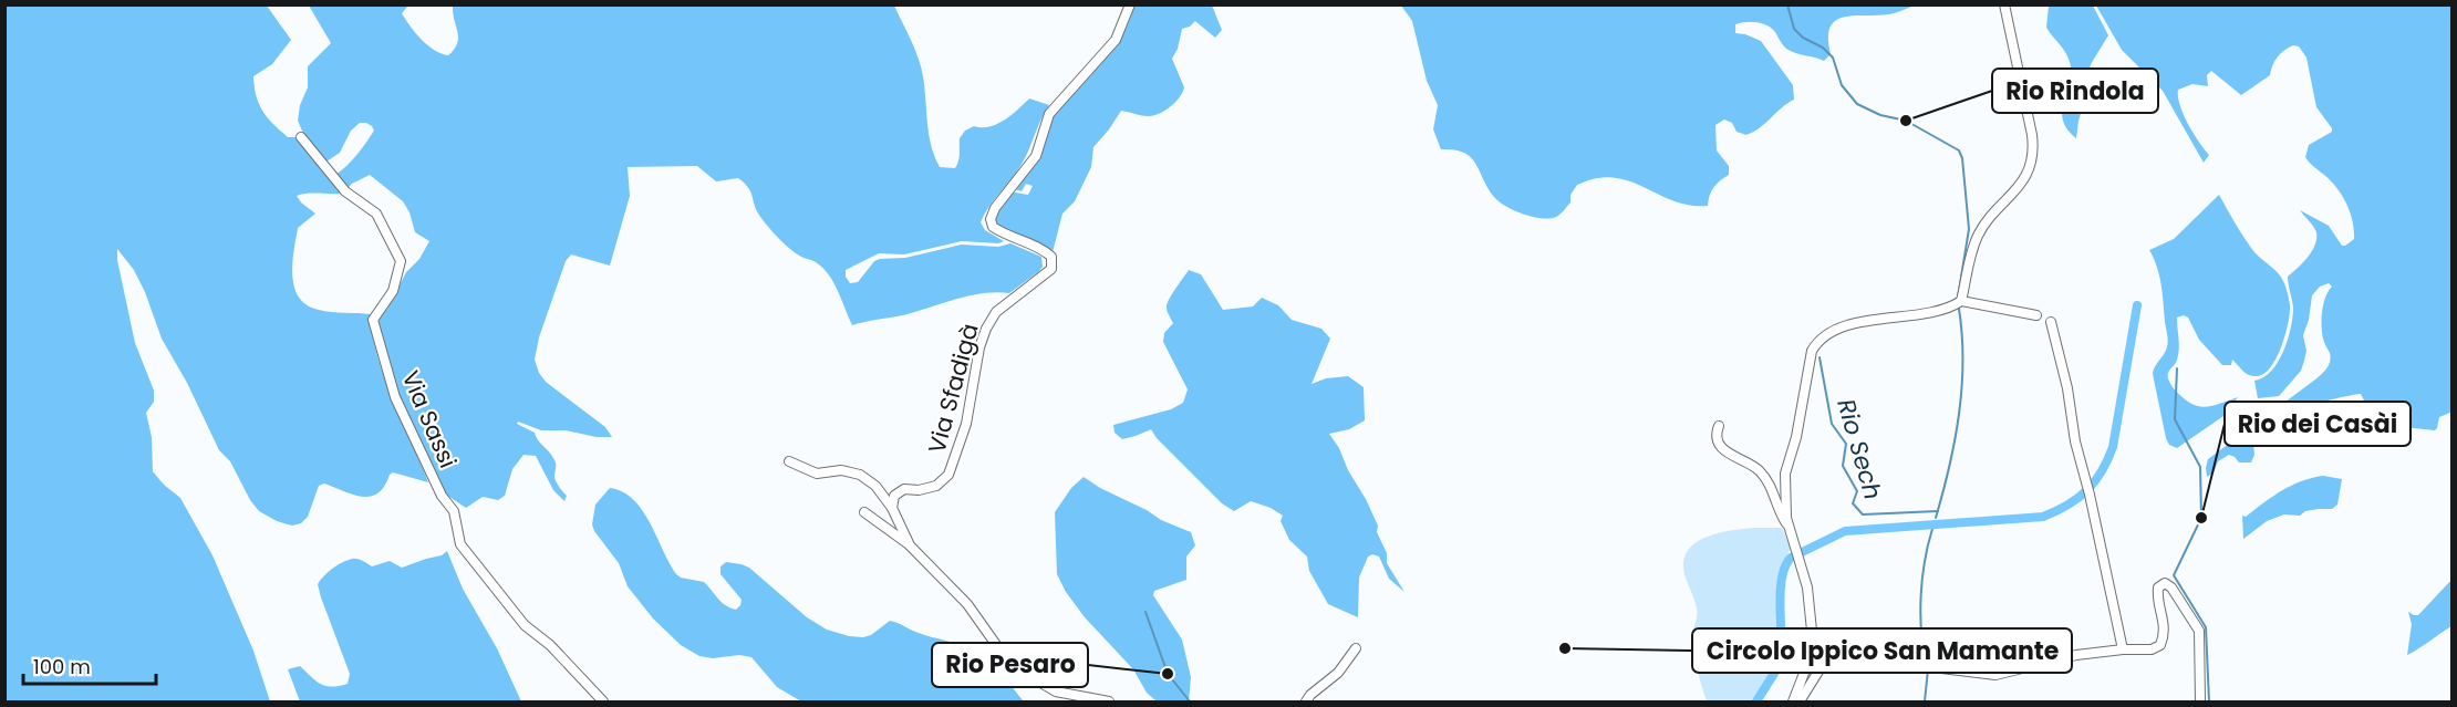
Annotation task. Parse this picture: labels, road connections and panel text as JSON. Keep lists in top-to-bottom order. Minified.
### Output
{"streets":{"street":["Via Sfadigà","Via Sassi"]},"water":["Rio Sech"],"places":["Rio Rindola","Rio dei Casài","Circolo Ippico San Mamante","Rio Pesaro"],"scale_bar":"100 m"}
